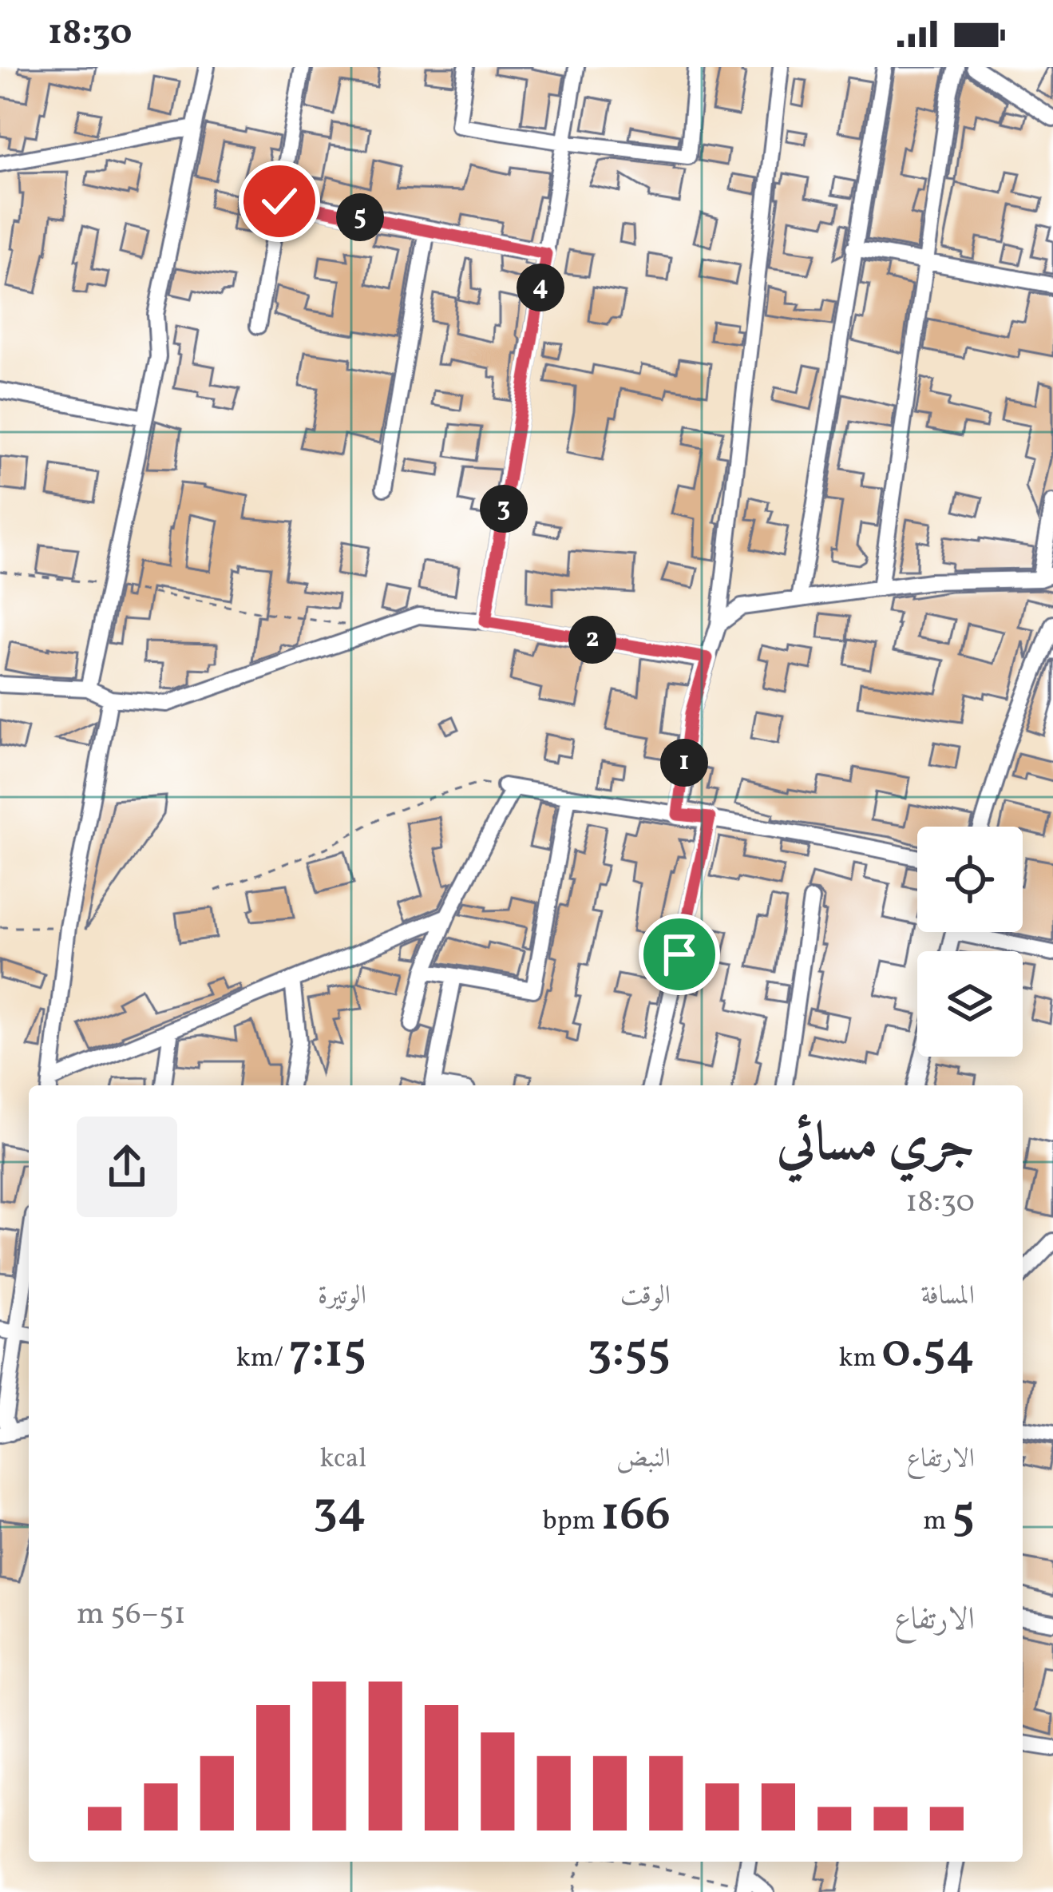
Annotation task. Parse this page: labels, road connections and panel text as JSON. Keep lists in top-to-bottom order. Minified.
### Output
{"page":{"status":"18:30","pins":["5","4","3","2","1"],"heading":["جري مسائي","18:30"],"stats":[["المسافة","0.54 km"],["الوقت","3:55"],["الوتيرة","7:15 /km"],["الارتفاع","5 m"],["النبض","166 bpm"],["kcal","34"]],"chart":["الارتفاع","51–56 m"]}}
